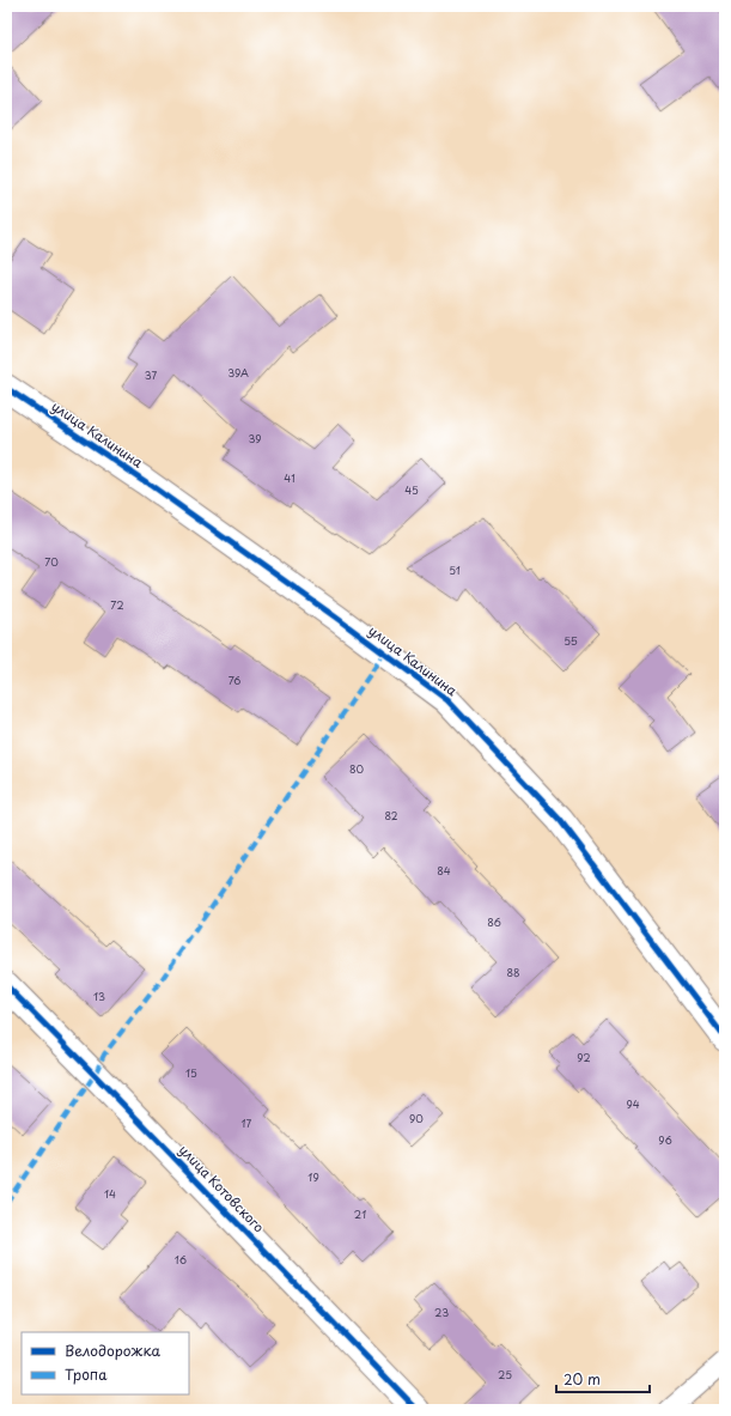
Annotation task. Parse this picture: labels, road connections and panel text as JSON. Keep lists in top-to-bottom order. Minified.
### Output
{"streets":{"street":["улица Калинина","улица Котовского"]},"house_numbers":["39А","37","39","41","45","70","51","72","55","76","80","82","84","86","88","13","92","15","94","90","17","96","19","14","21","16","23","25"],"legend":["Велодорожка","Тропа"],"scale_bar":"20 m"}
